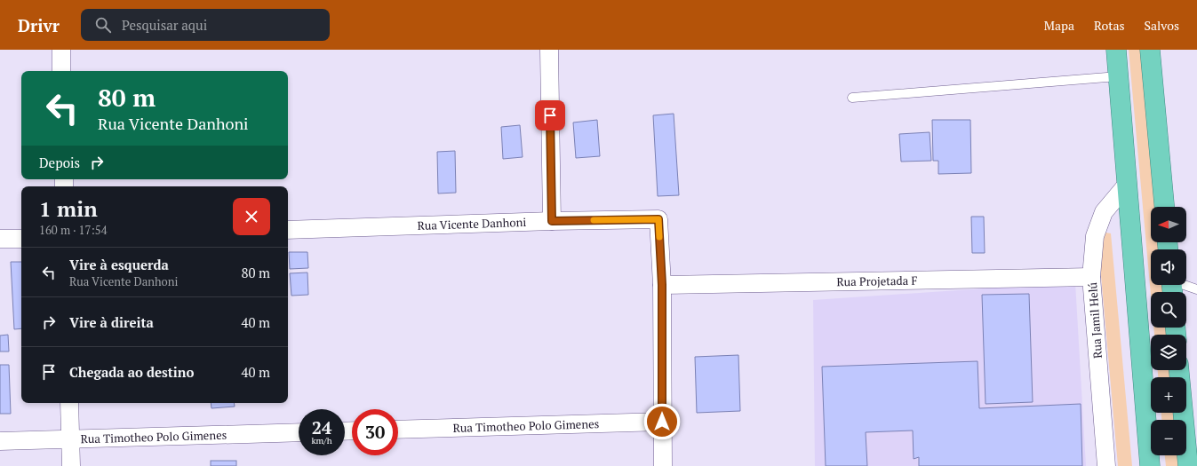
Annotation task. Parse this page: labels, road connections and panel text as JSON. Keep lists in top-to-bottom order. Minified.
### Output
{"streets":{"street":["Rua Vicente Danhoni","Rua Projetada F","Rua Jamil Helú","Rua Timotheo Polo Gimenes"]},"crossings":[["Rua Vicente Danhoni","Rua Projetada F"],["Rua Projetada F","Rua Jamil Helú"]],"north":"left","page":{"header":"Drivr","search":"Pesquisar aqui","nav":["Mapa","Rotas","Salvos"],"turn":["80 m","Rua Vicente Danhoni"],"then":"Depois","heading":["1 min","160 m · 17:54"],"map_buttons":["+","−"],"list":[{"name":"Vire à esquerda","note":"Rua Vicente Danhoni","value":"80 m"},{"name":"Vire à direita","value":"40 m"},{"name":"Chegada ao destino","value":"40 m"}],"speed":"24 km/h","limit":"30"}}
